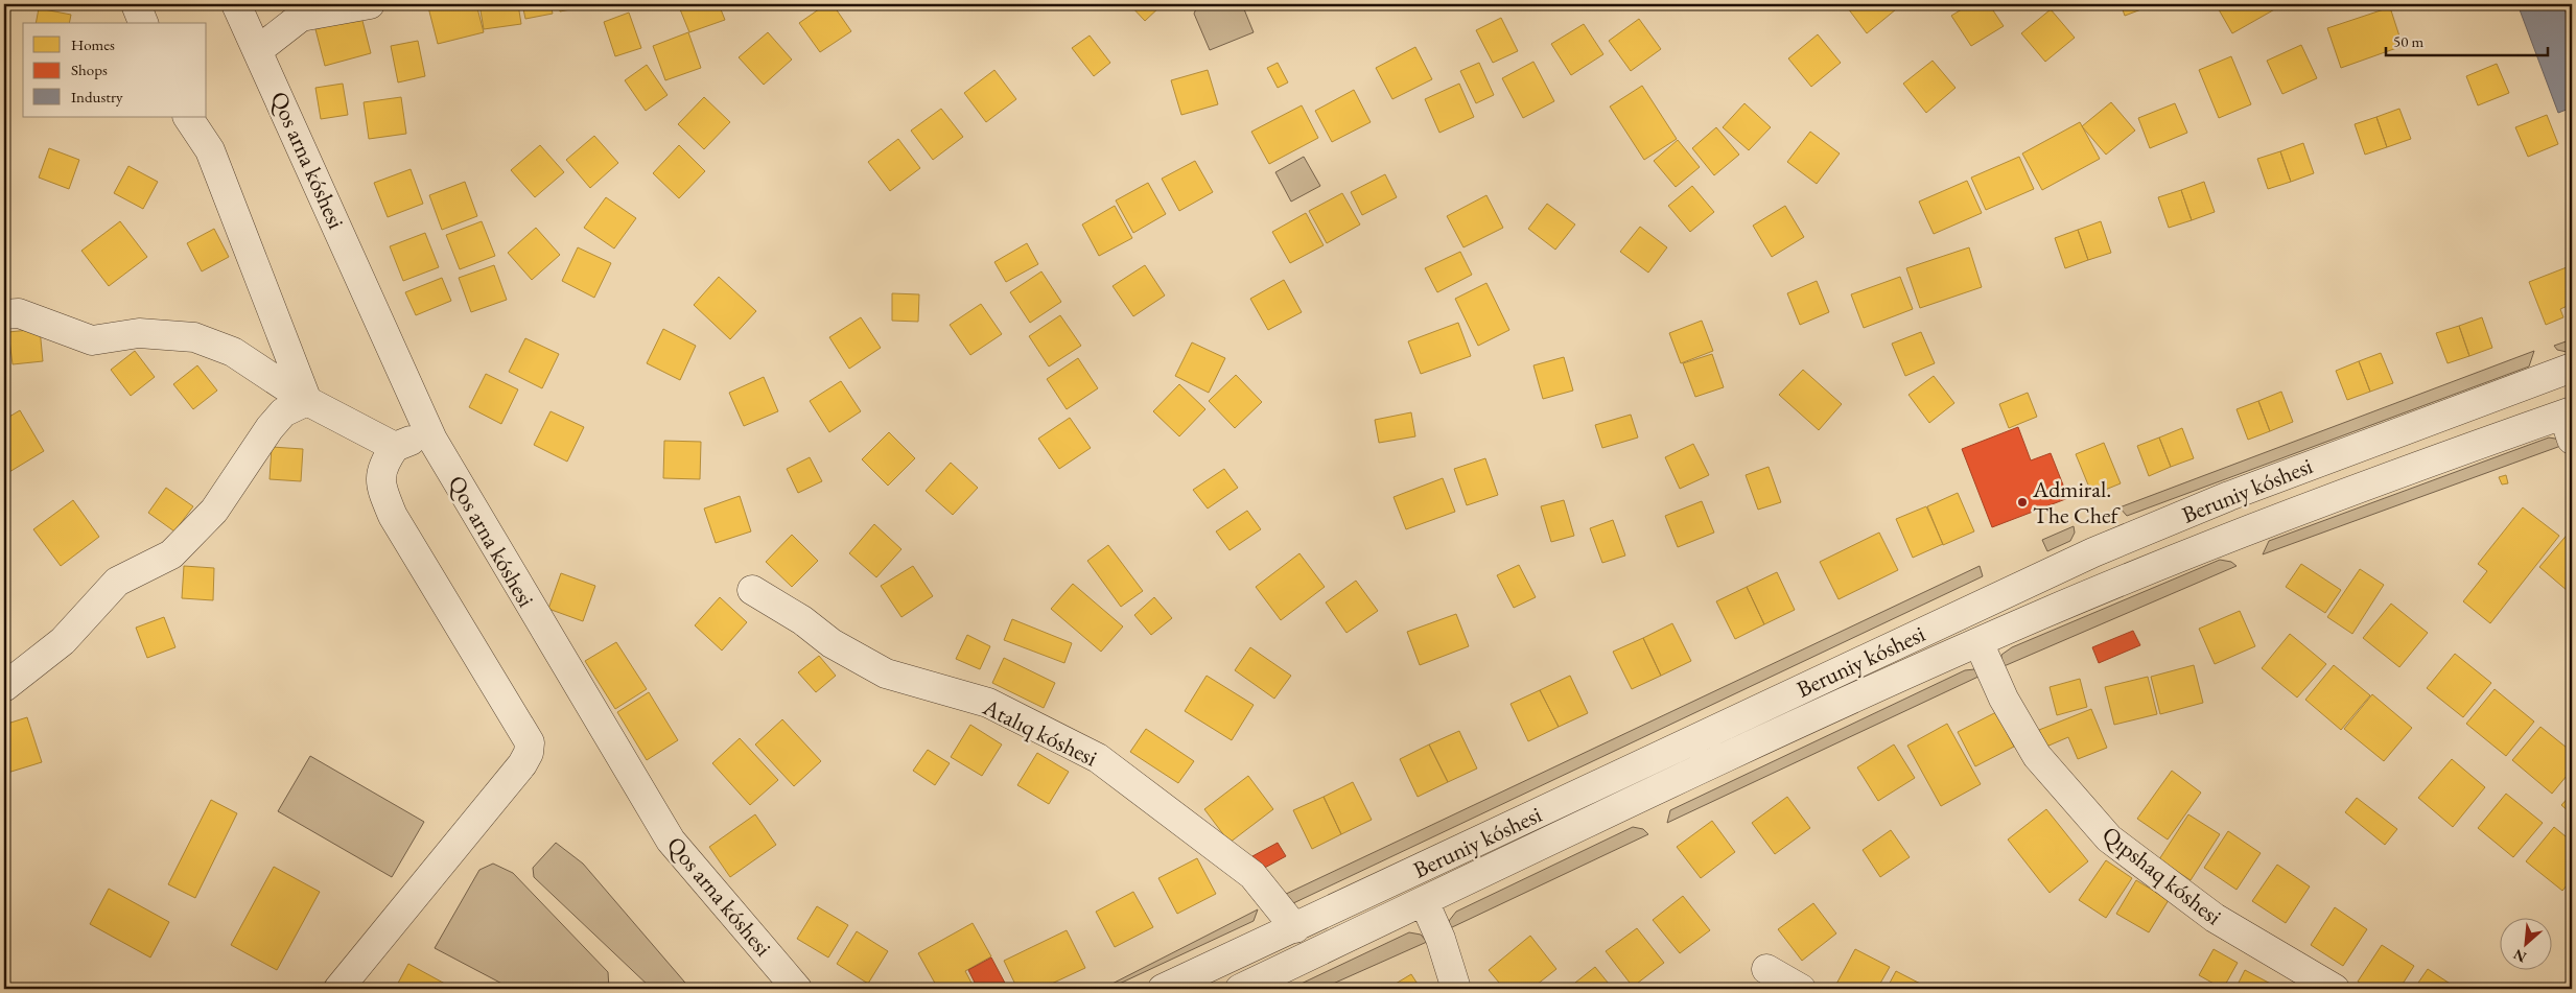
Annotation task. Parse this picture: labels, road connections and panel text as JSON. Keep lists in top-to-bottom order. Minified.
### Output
{"streets":{"street":["Qos arna kóshesi","Beruniy kóshesi","Atalıq kóshesi","Qıpshaq kóshesi"]},"crossings":[["Beruniy kóshesi","Atalıq kóshesi"],["Beruniy kóshesi","Qıpshaq kóshesi"]],"places":["Admiral. The Chef"],"legend":["Homes","Shops","Industry"],"scale_bar":"50 m","north":"bottom left"}
